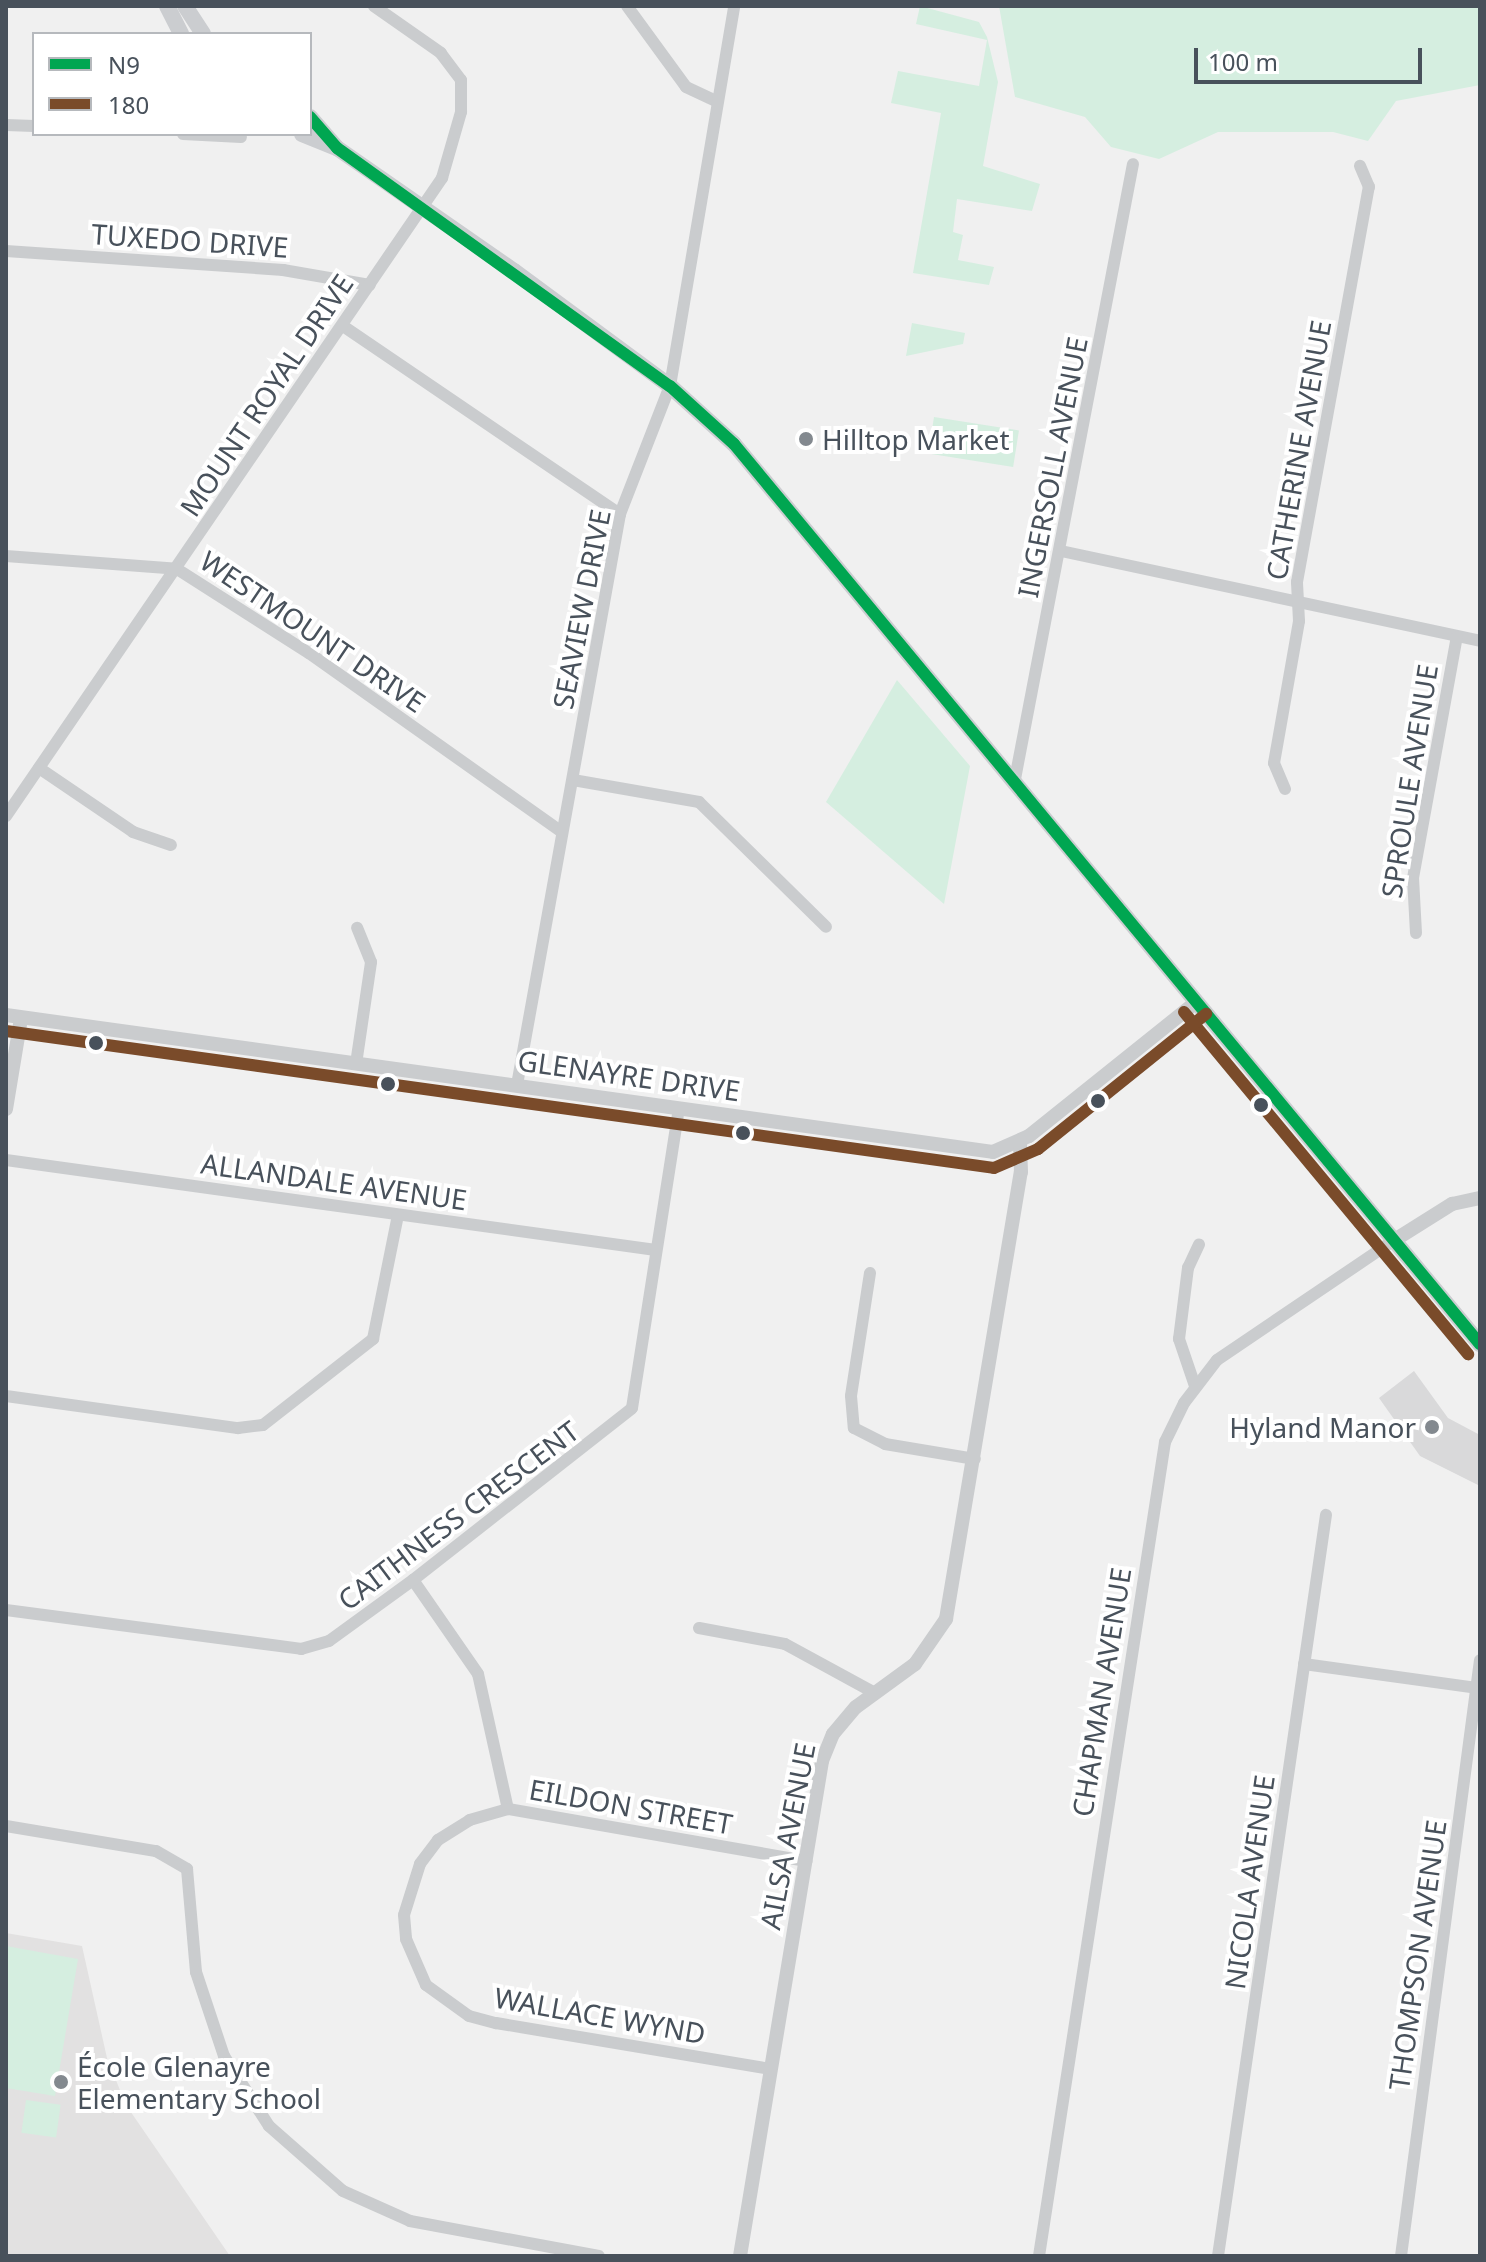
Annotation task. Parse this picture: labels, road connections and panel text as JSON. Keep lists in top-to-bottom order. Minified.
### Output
{"streets":{"street":["TUXEDO DRIVE","MOUNT ROYAL DRIVE","CATHERINE AVENUE","INGERSOLL AVENUE","SEAVIEW DRIVE","WESTMOUNT DRIVE","SPROULE AVENUE","GLENAYRE DRIVE","ALLANDALE AVENUE","CAITHNESS CRESCENT","CHAPMAN AVENUE","EILDON STREET","AILSA AVENUE","NICOLA AVENUE","THOMPSON AVENUE","WALLACE WYND"]},"crossings":[["TUXEDO DRIVE","MOUNT ROYAL DRIVE"],["MOUNT ROYAL DRIVE","WESTMOUNT DRIVE"],["SEAVIEW DRIVE","WESTMOUNT DRIVE"],["SEAVIEW DRIVE","GLENAYRE DRIVE"],["GLENAYRE DRIVE","CAITHNESS CRESCENT"],["GLENAYRE DRIVE","AILSA AVENUE"],["ALLANDALE AVENUE","CAITHNESS CRESCENT"],["CAITHNESS CRESCENT","EILDON STREET"],["EILDON STREET","AILSA AVENUE"],["EILDON STREET","WALLACE WYND"],["AILSA AVENUE","WALLACE WYND"]],"places":["Hilltop Market","Hyland Manor","École Glenayre Elementary School"],"lines":["transit line N9","transit line 180"],"legend":["N9","180"],"scale_bar":"100 m"}
